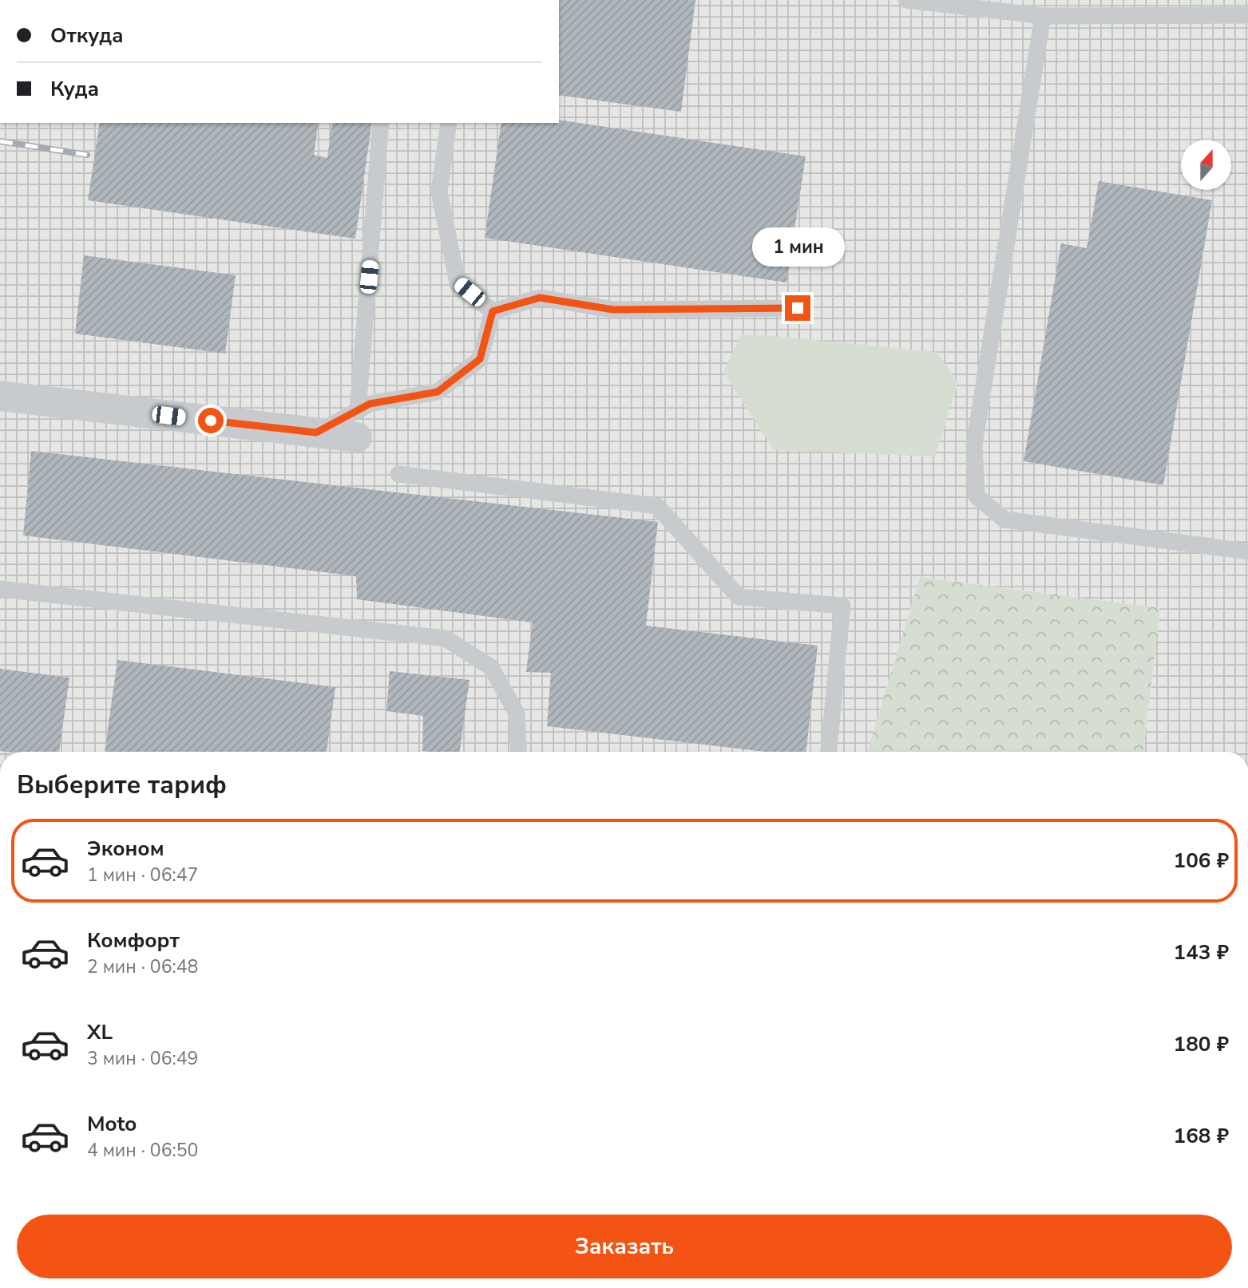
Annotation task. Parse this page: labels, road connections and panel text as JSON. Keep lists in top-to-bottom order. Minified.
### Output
{"north":"top","page":{"banner":["Откуда","Куда"],"bubble":"1 мин","heading":"Выберите тариф","list":[{"name":"Эконом","note":"1 мин · 06:47","value":"106 ₽"},{"name":"Комфорт","note":"2 мин · 06:48","value":"143 ₽"},{"name":"XL","note":"3 мин · 06:49","value":"180 ₽"},{"name":"Moto","note":"4 мин · 06:50","value":"168 ₽"}],"buttons":"Заказать"}}
